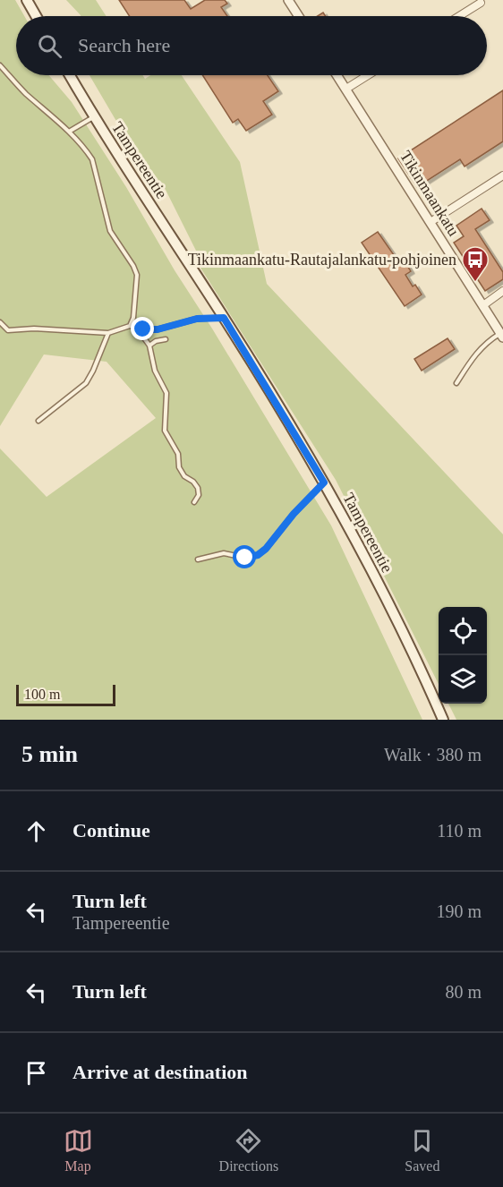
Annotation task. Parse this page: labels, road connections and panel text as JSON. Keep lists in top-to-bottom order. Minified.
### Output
{"streets":{"main road":["Tampereentie"],"street":["Tikinmaankatu"]},"places":{"bus stop":["Tikinmaankatu-Rautajalankatu-pohjoinen"]},"scale_bar":"100 m","page":{"search":"Search here","scale":"100 m","heading":["5 min","Walk · 380 m"],"list":[["Continue","110 m"],["Turn left","Tampereentie","190 m"],["Turn left","80 m"],"Arrive at destination"],"nav":["Map","Directions","Saved"]}}
